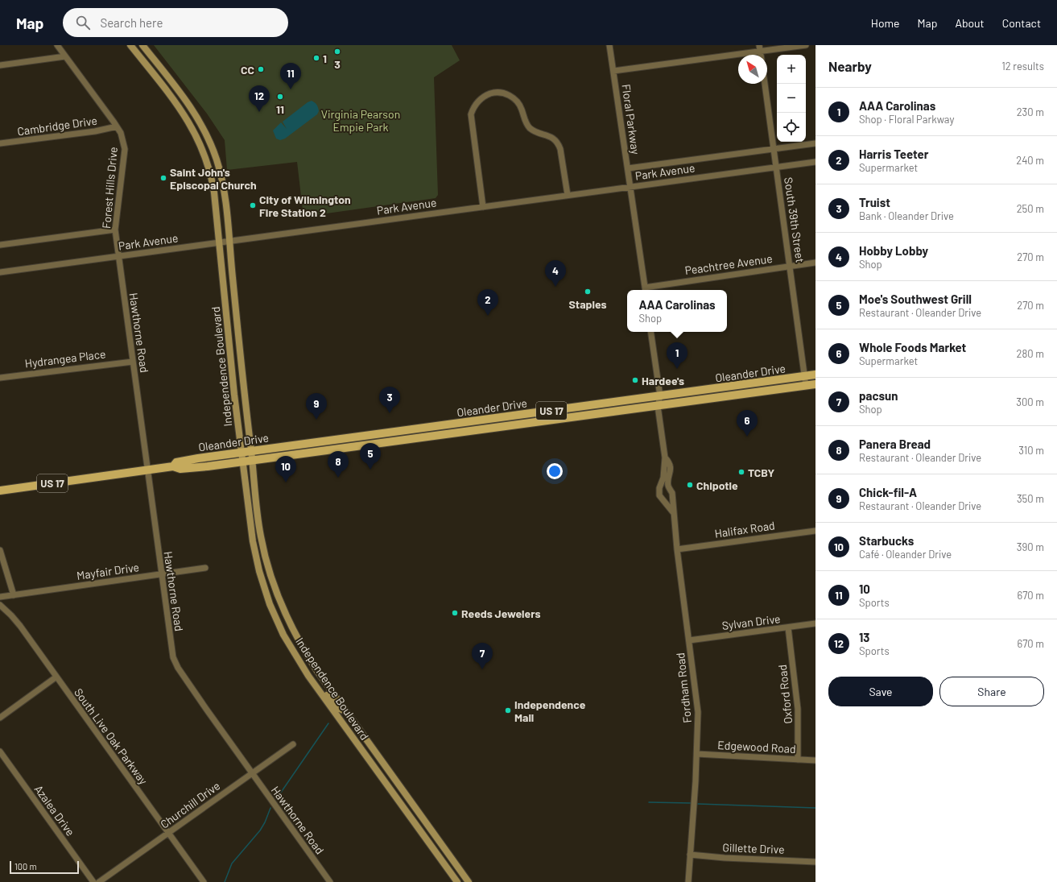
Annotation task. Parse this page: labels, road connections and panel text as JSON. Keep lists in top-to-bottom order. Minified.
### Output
{"streets":{"main road":["Independence Boulevard","Oleander Drive","US 17"],"street":["Floral Parkway","Cambridge Drive","Park Avenue","Forest Hills Drive","South 39th Street","Peachtree Avenue","Hawthorne Road","Hydrangea Place","Halifax Road","Mayfair Drive","Sylvan Drive","Fordham Road","Oxford Road","South Live Oak Parkway","Edgewood Road","Churchill Drive","Azalea Drive","Gillette Drive"]},"crossings":[["Floral Parkway","Park Avenue"],["Floral Parkway","Peachtree Avenue"],["Cambridge Drive","Forest Hills Drive"],["Park Avenue","Forest Hills Drive"],["Park Avenue","South 39th Street"],["Park Avenue","Hawthorne Road"],["Park Avenue","Independence Boulevard"],["Forest Hills Drive","Hawthorne Road"],["South 39th Street","Peachtree Avenue"],["South 39th Street","Oleander Drive"],["Hawthorne Road","Hydrangea Place"],["Hawthorne Road","Oleander Drive"],["Hawthorne Road","Mayfair Drive"],["Hawthorne Road","Churchill Drive"],["Independence Boulevard","Oleander Drive"],["Oleander Drive","Fordham Road"],["Halifax Road","Fordham Road"],["Sylvan Drive","Fordham Road"],["Sylvan Drive","Oxford Road"],["Fordham Road","Edgewood Road"],["Fordham Road","Gillette Drive"],["Oxford Road","Edgewood Road"],["South Live Oak Parkway","Churchill Drive"]],"parks":["Virginia Pearson Empie Park"],"places":["3","1","CC","11","Saint John's Episcopal Church","City of Wilmington Fire Station 2","Staples","Hardee's","TCBY","Chipotle","Reeds Jewelers","Independence Mall"],"scale_bar":"100 m","north":"top left","page":{"header":"Map","search":"Search here","nav":["Home","Map","About","Contact"],"heading":["Nearby","12 results"],"map_buttons":["+","−"],"pins":["11","12","4","2","1","3","9","6","5","8","10","7"],"list":[{"mark":"1","name":"AAA Carolinas","note":"Shop · Floral Parkway","value":"230 m"},{"mark":"2","name":"Harris Teeter","note":"Supermarket","value":"240 m"},{"mark":"3","name":"Truist","note":"Bank · Oleander Drive","value":"250 m"},{"mark":"4","name":"Hobby Lobby","note":"Shop","value":"270 m"},{"mark":"5","name":"Moe's Southwest Grill","note":"Restaurant · Oleander Drive","value":"270 m"},{"mark":"6","name":"Whole Foods Market","note":"Supermarket","value":"280 m"},{"mark":"7","name":"pacsun","note":"Shop","value":"300 m"},{"mark":"8","name":"Panera Bread","note":"Restaurant · Oleander Drive","value":"310 m"},{"mark":"9","name":"Chick-fil-A","note":"Restaurant · Oleander Drive","value":"350 m"},{"mark":"10","name":"Starbucks","note":"Café · Oleander Drive","value":"390 m"},{"mark":"11","name":"10","note":"Sports","value":"670 m"},{"mark":"12","name":"13","note":"Sports","value":"670 m"}],"popup":["AAA Carolinas","Shop"],"buttons":["Save","Share"],"scale":"100 m"}}
